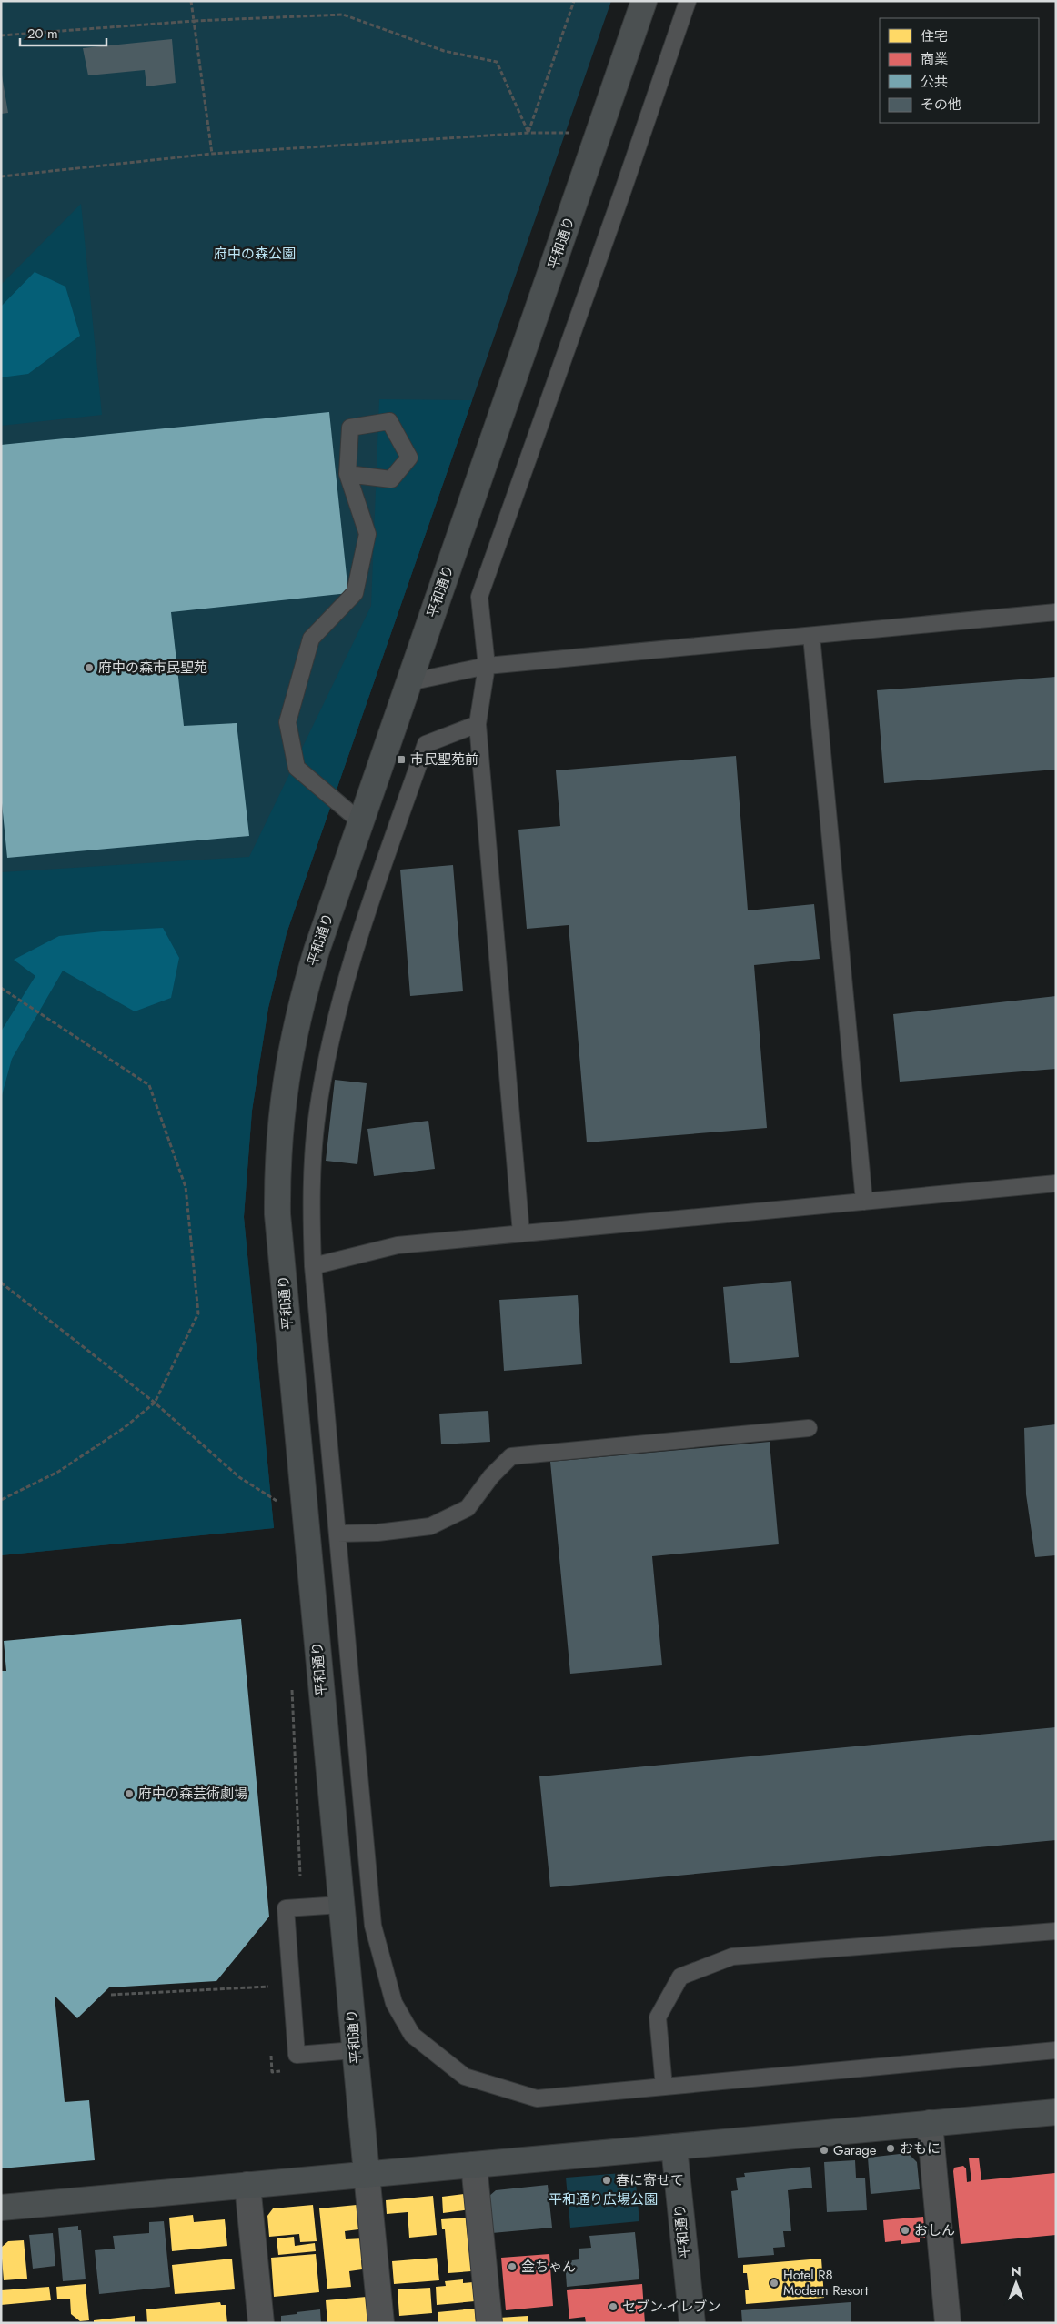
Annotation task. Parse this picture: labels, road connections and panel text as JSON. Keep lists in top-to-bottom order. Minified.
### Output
{"streets":{"street":["平和通り"]},"parks":["府中の森公園","平和通り広場公園"],"places":{"other":["府中の森市民聖苑","府中の森芸術劇場","おもに","Garage","春に寄せて","おしん","金ちゃん","Hotel R8 Modern Resort","セブン-イレブン"],"transit":["市民聖苑前"]},"legend":["住宅","商業","公共","その他"],"scale_bar":"20 m","north":"top"}
